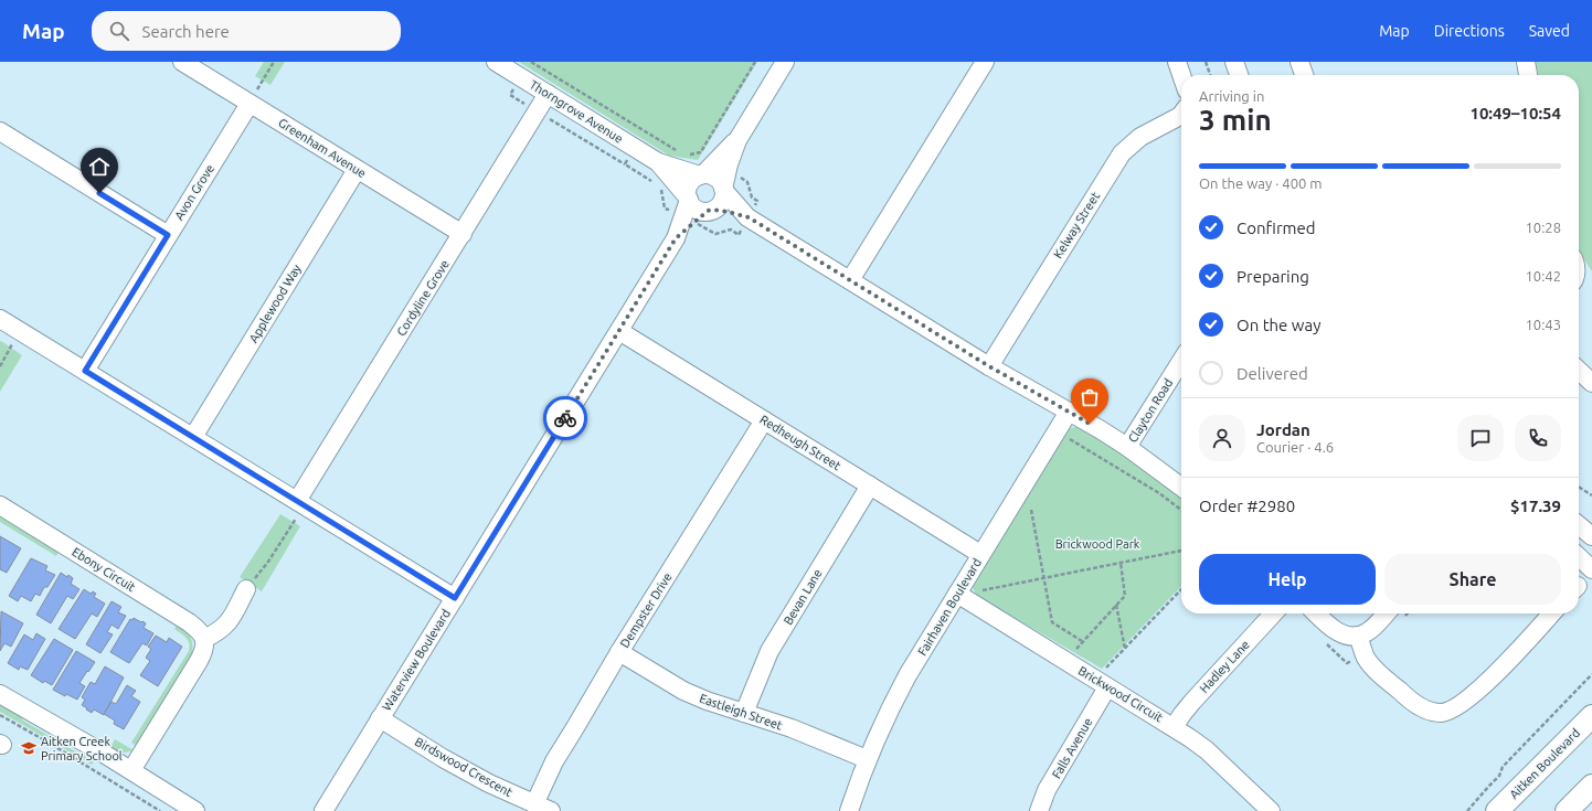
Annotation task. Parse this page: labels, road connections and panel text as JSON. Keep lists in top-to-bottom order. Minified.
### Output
{"streets":{"main road":["Aitken Boulevard"],"street":["Thorngrove Avenue","Greenham Avenue","Avon Grove","Kelway Street","Cordyline Grove","Applewood Way","Clayton Road","Redheugh Street","Ebony Circuit","Bevan Lane","Fairhaven Boulevard","Dempster Drive","Waterview Boulevard","Hadley Lane","Brickwood Circuit","Eastleigh Street","Falls Avenue","Birdswood Crescent"]},"crossings":[["Thorngrove Avenue","Cordyline Grove"],["Thorngrove Avenue","Waterview Boulevard"],["Greenham Avenue","Avon Grove"],["Greenham Avenue","Cordyline Grove"],["Greenham Avenue","Applewood Way"],["Redheugh Street","Bevan Lane"],["Redheugh Street","Fairhaven Boulevard"],["Redheugh Street","Dempster Drive"],["Redheugh Street","Waterview Boulevard"],["Bevan Lane","Eastleigh Street"],["Fairhaven Boulevard","Brickwood Circuit"],["Fairhaven Boulevard","Eastleigh Street"],["Dempster Drive","Eastleigh Street"],["Dempster Drive","Birdswood Crescent"],["Waterview Boulevard","Birdswood Crescent"],["Hadley Lane","Brickwood Circuit"],["Brickwood Circuit","Falls Avenue"]],"parks":["Brickwood Park"],"places":{"school or university":["Aitken Creek Primary School"]},"page":{"header":"Map","search":"Search here","nav":["Map","Directions","Saved"],"heading":["3 min","Arriving in","10:49–10:54"],"panel":["Jordan","Courier · 4.6","Order #2980","$17.39"],"bar":"On the way · 400 m","list":[["Confirmed","10:28"],["Preparing","10:42"],["On the way","10:43"],"Delivered"],"buttons":["Help","Share"]}}
